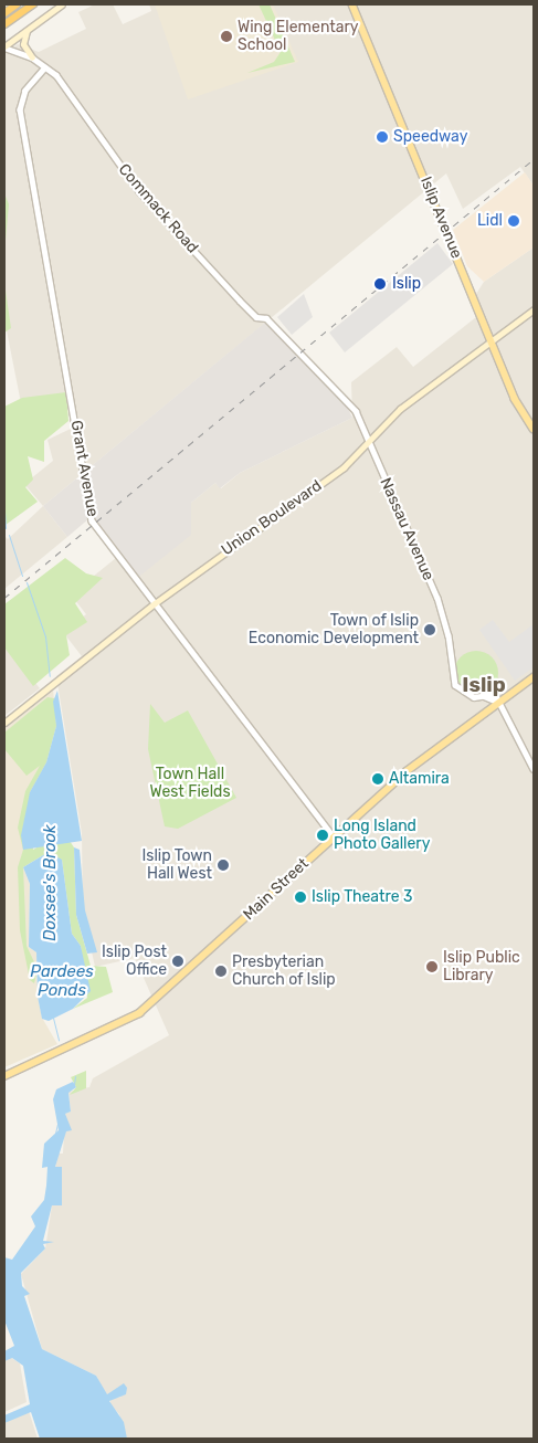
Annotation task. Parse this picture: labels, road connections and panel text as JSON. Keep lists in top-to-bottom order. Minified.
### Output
{"streets":{"main road":["Islip Avenue","Union Boulevard","Main Street"],"street":["Commack Road","Grant Avenue","Nassau Avenue"]},"crossings":[["Commack Road","Grant Avenue"],["Commack Road","Nassau Avenue"],["Islip Avenue","Union Boulevard"],["Grant Avenue","Union Boulevard"],["Grant Avenue","Main Street"],["Union Boulevard","Nassau Avenue"],["Nassau Avenue","Main Street"]],"districts":["Islip"],"water":["Doxsee's Brook","Pardees Ponds"],"parks":["Town Hall West Fields"],"places":["Wing Elementary School","Speedway","Lidl","Islip","Town of Islip Economic Development","Altamira","Long Island Photo Gallery","Islip Town Hall West","Islip Theatre 3","Islip Post Office","Islip Public Library","Presbyterian Church of Islip"]}
